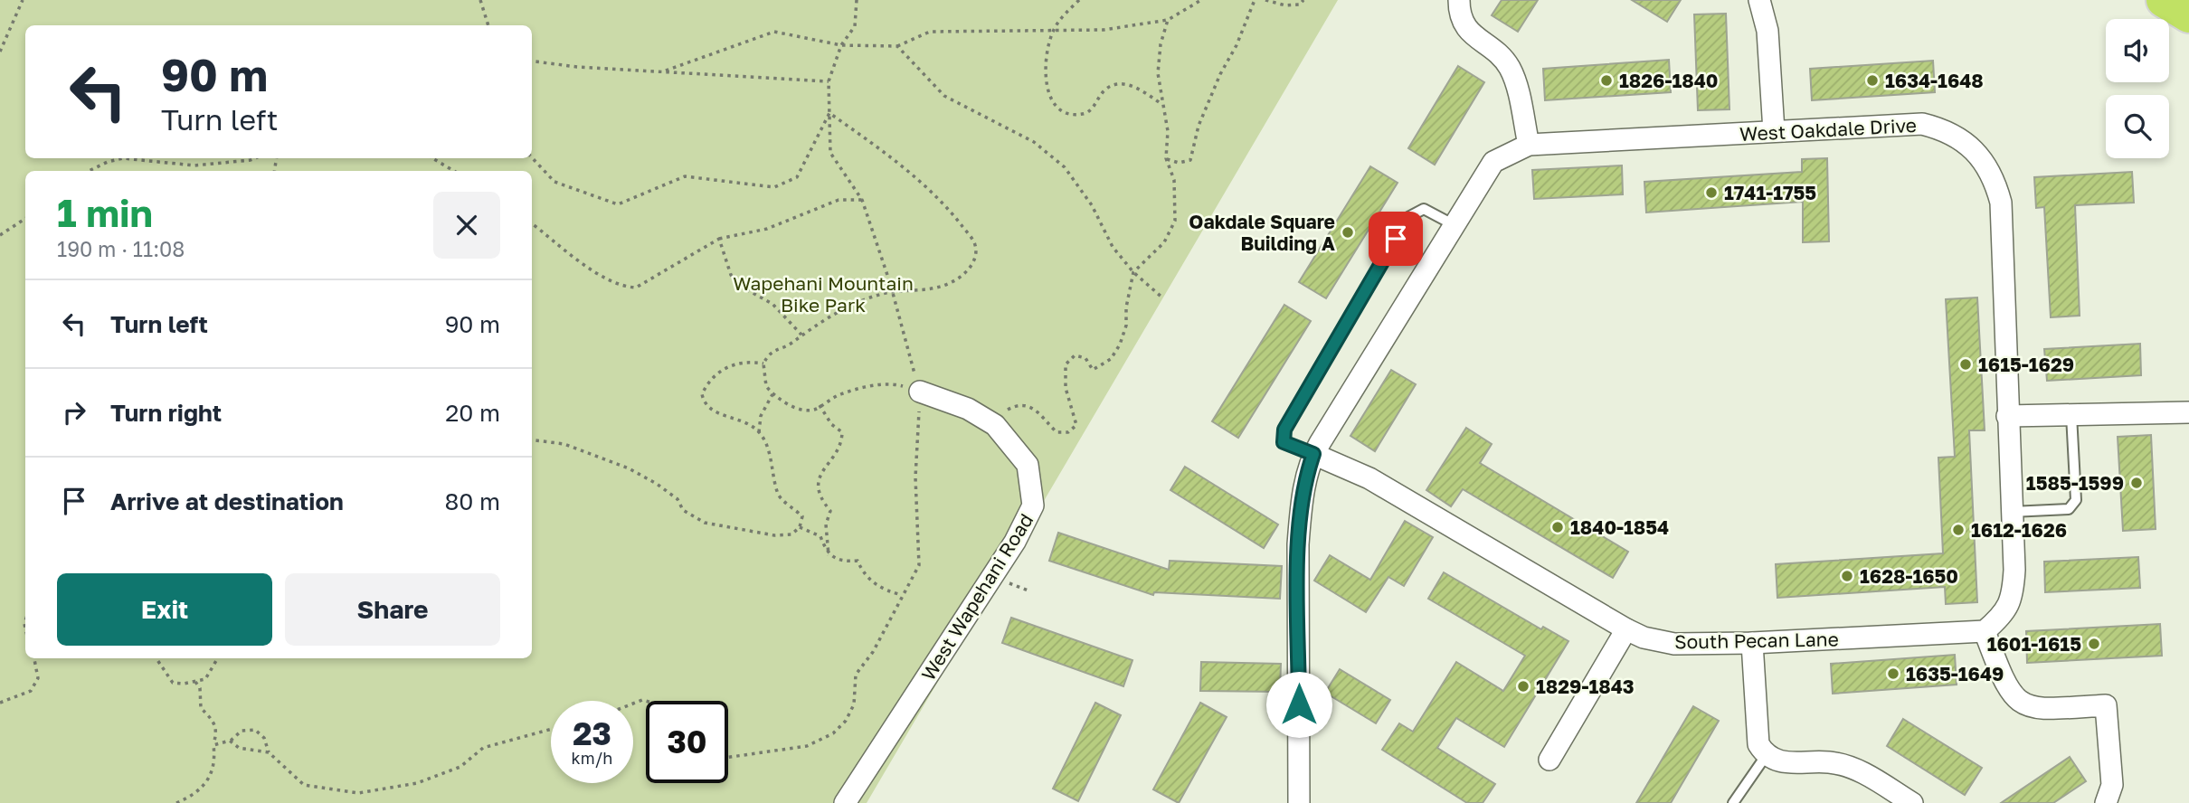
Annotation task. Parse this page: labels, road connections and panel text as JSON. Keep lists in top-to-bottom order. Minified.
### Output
{"streets":{"street":["West Oakdale Drive","West Wapehani Road","South Pecan Lane"]},"crossings":[["West Oakdale Drive","South Pecan Lane"]],"parks":["Wapehani Mountain Bike Park"],"places":["1826-1840","1634-1648","1741-1755","Oakdale Square Building A","1615-1629","1585-1599","1840-1854","1612-1626","1628-1650","1601-1615","1635-1649","1829-1843"],"page":{"turn":["90 m","Turn left"],"heading":["1 min","190 m · 11:08"],"list":[{"name":"Turn left","value":"90 m"},{"name":"Turn right","value":"20 m"},{"name":"Arrive at destination","value":"80 m"}],"buttons":["Exit","Share"],"speed":"23 km/h","limit":"30"}}
